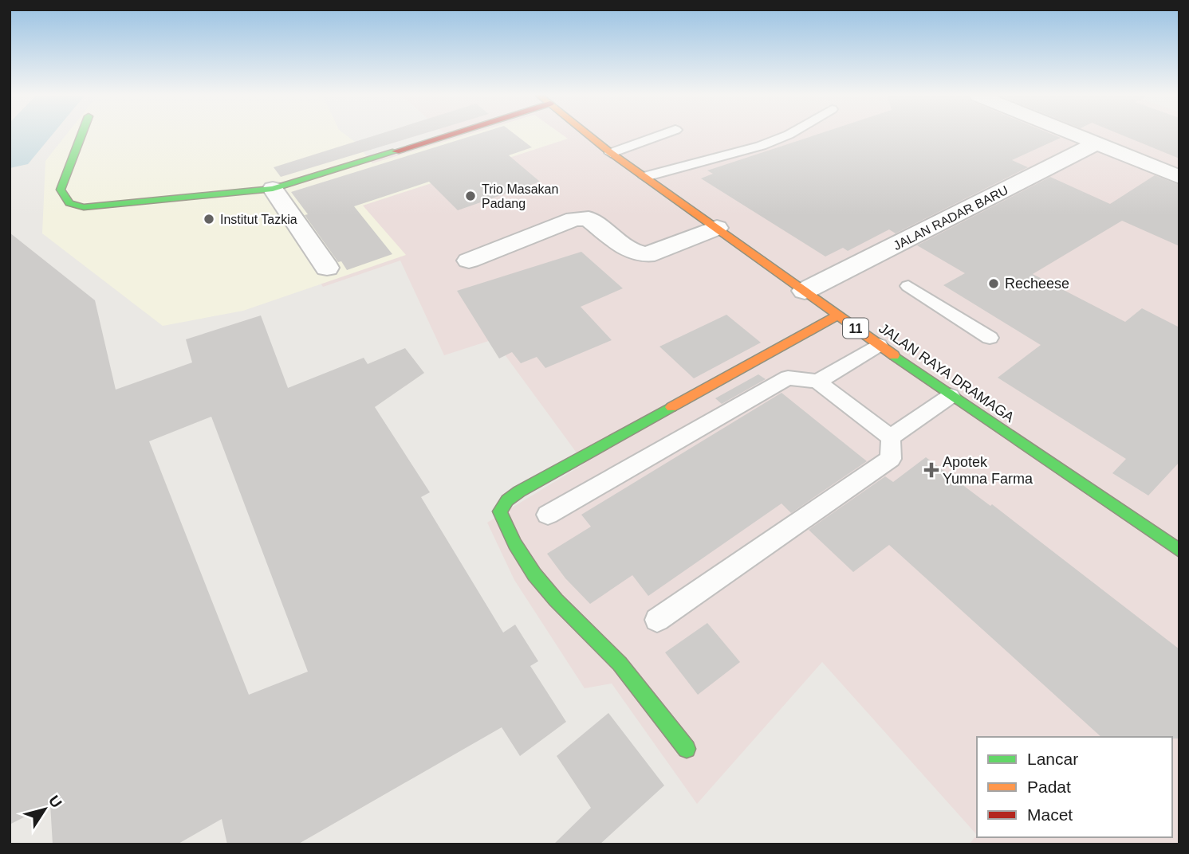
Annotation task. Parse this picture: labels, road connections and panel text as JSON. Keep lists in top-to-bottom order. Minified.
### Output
{"streets":{"main road":["11","JALAN RAYA DRAMAGA"],"street":["JALAN RADAR BARU"]},"crossings":[["JALAN RADAR BARU","JALAN RAYA DRAMAGA"]],"places":{"other":["Trio Masakan Padang","Institut Tazkia","Recheese"],"health":["Apotek Yumna Farma"]},"legend":["Lancar","Padat","Macet"],"north":"top right"}
